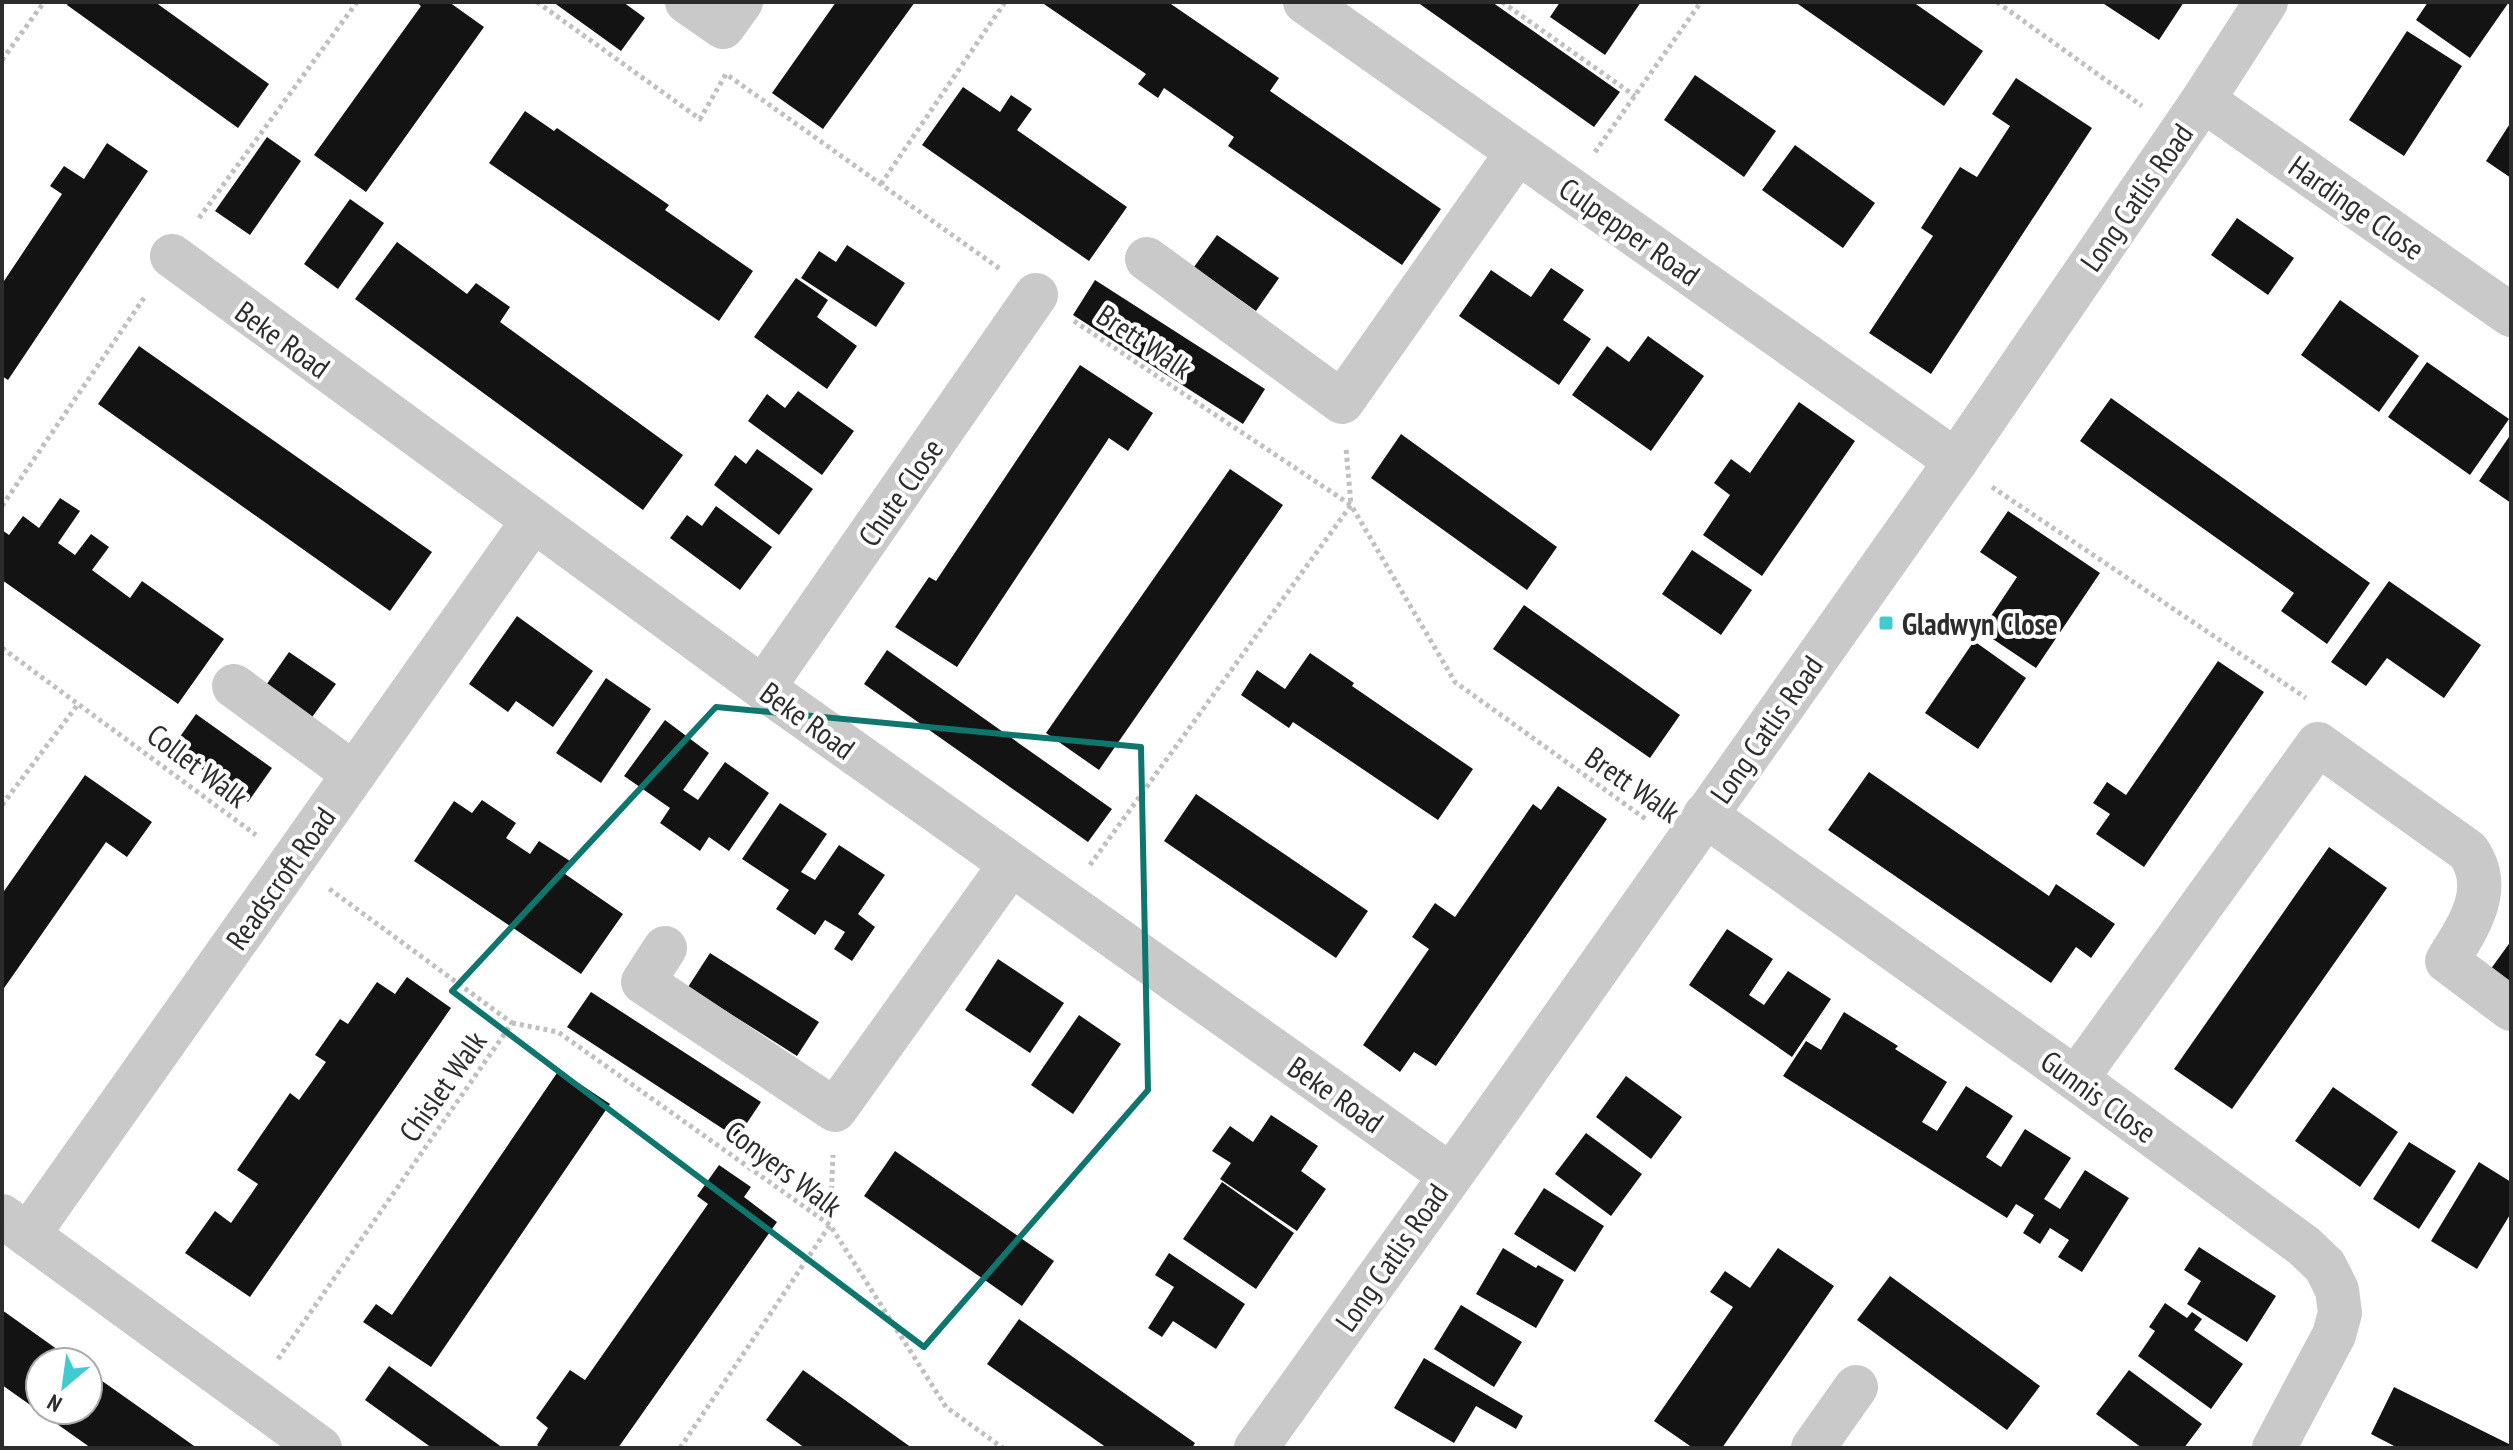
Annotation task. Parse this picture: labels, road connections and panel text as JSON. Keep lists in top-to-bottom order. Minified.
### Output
{"streets":{"street":["Long Catlis Road","Hardinge Close","Culpepper Road","Beke Road","Chute Close","Readscroft Road","Gunnis Close"],"path":["Brett Walk","Collet Walk","Chislet Walk","Conyers Walk"]},"crossings":[["Long Catlis Road","Hardinge Close"],["Long Catlis Road","Culpepper Road"],["Long Catlis Road","Beke Road"],["Long Catlis Road","Brett Walk"],["Long Catlis Road","Gunnis Close"],["Beke Road","Chute Close"],["Beke Road","Readscroft Road"],["Brett Walk","Chute Close"],["Brett Walk","Gunnis Close"],["Collet Walk","Readscroft Road"],["Collet Walk","Chislet Walk"],["Readscroft Road","Chislet Walk"],["Chislet Walk","Conyers Walk"]],"places":{"transit":["Gladwyn Close"]},"north":"bottom left"}
